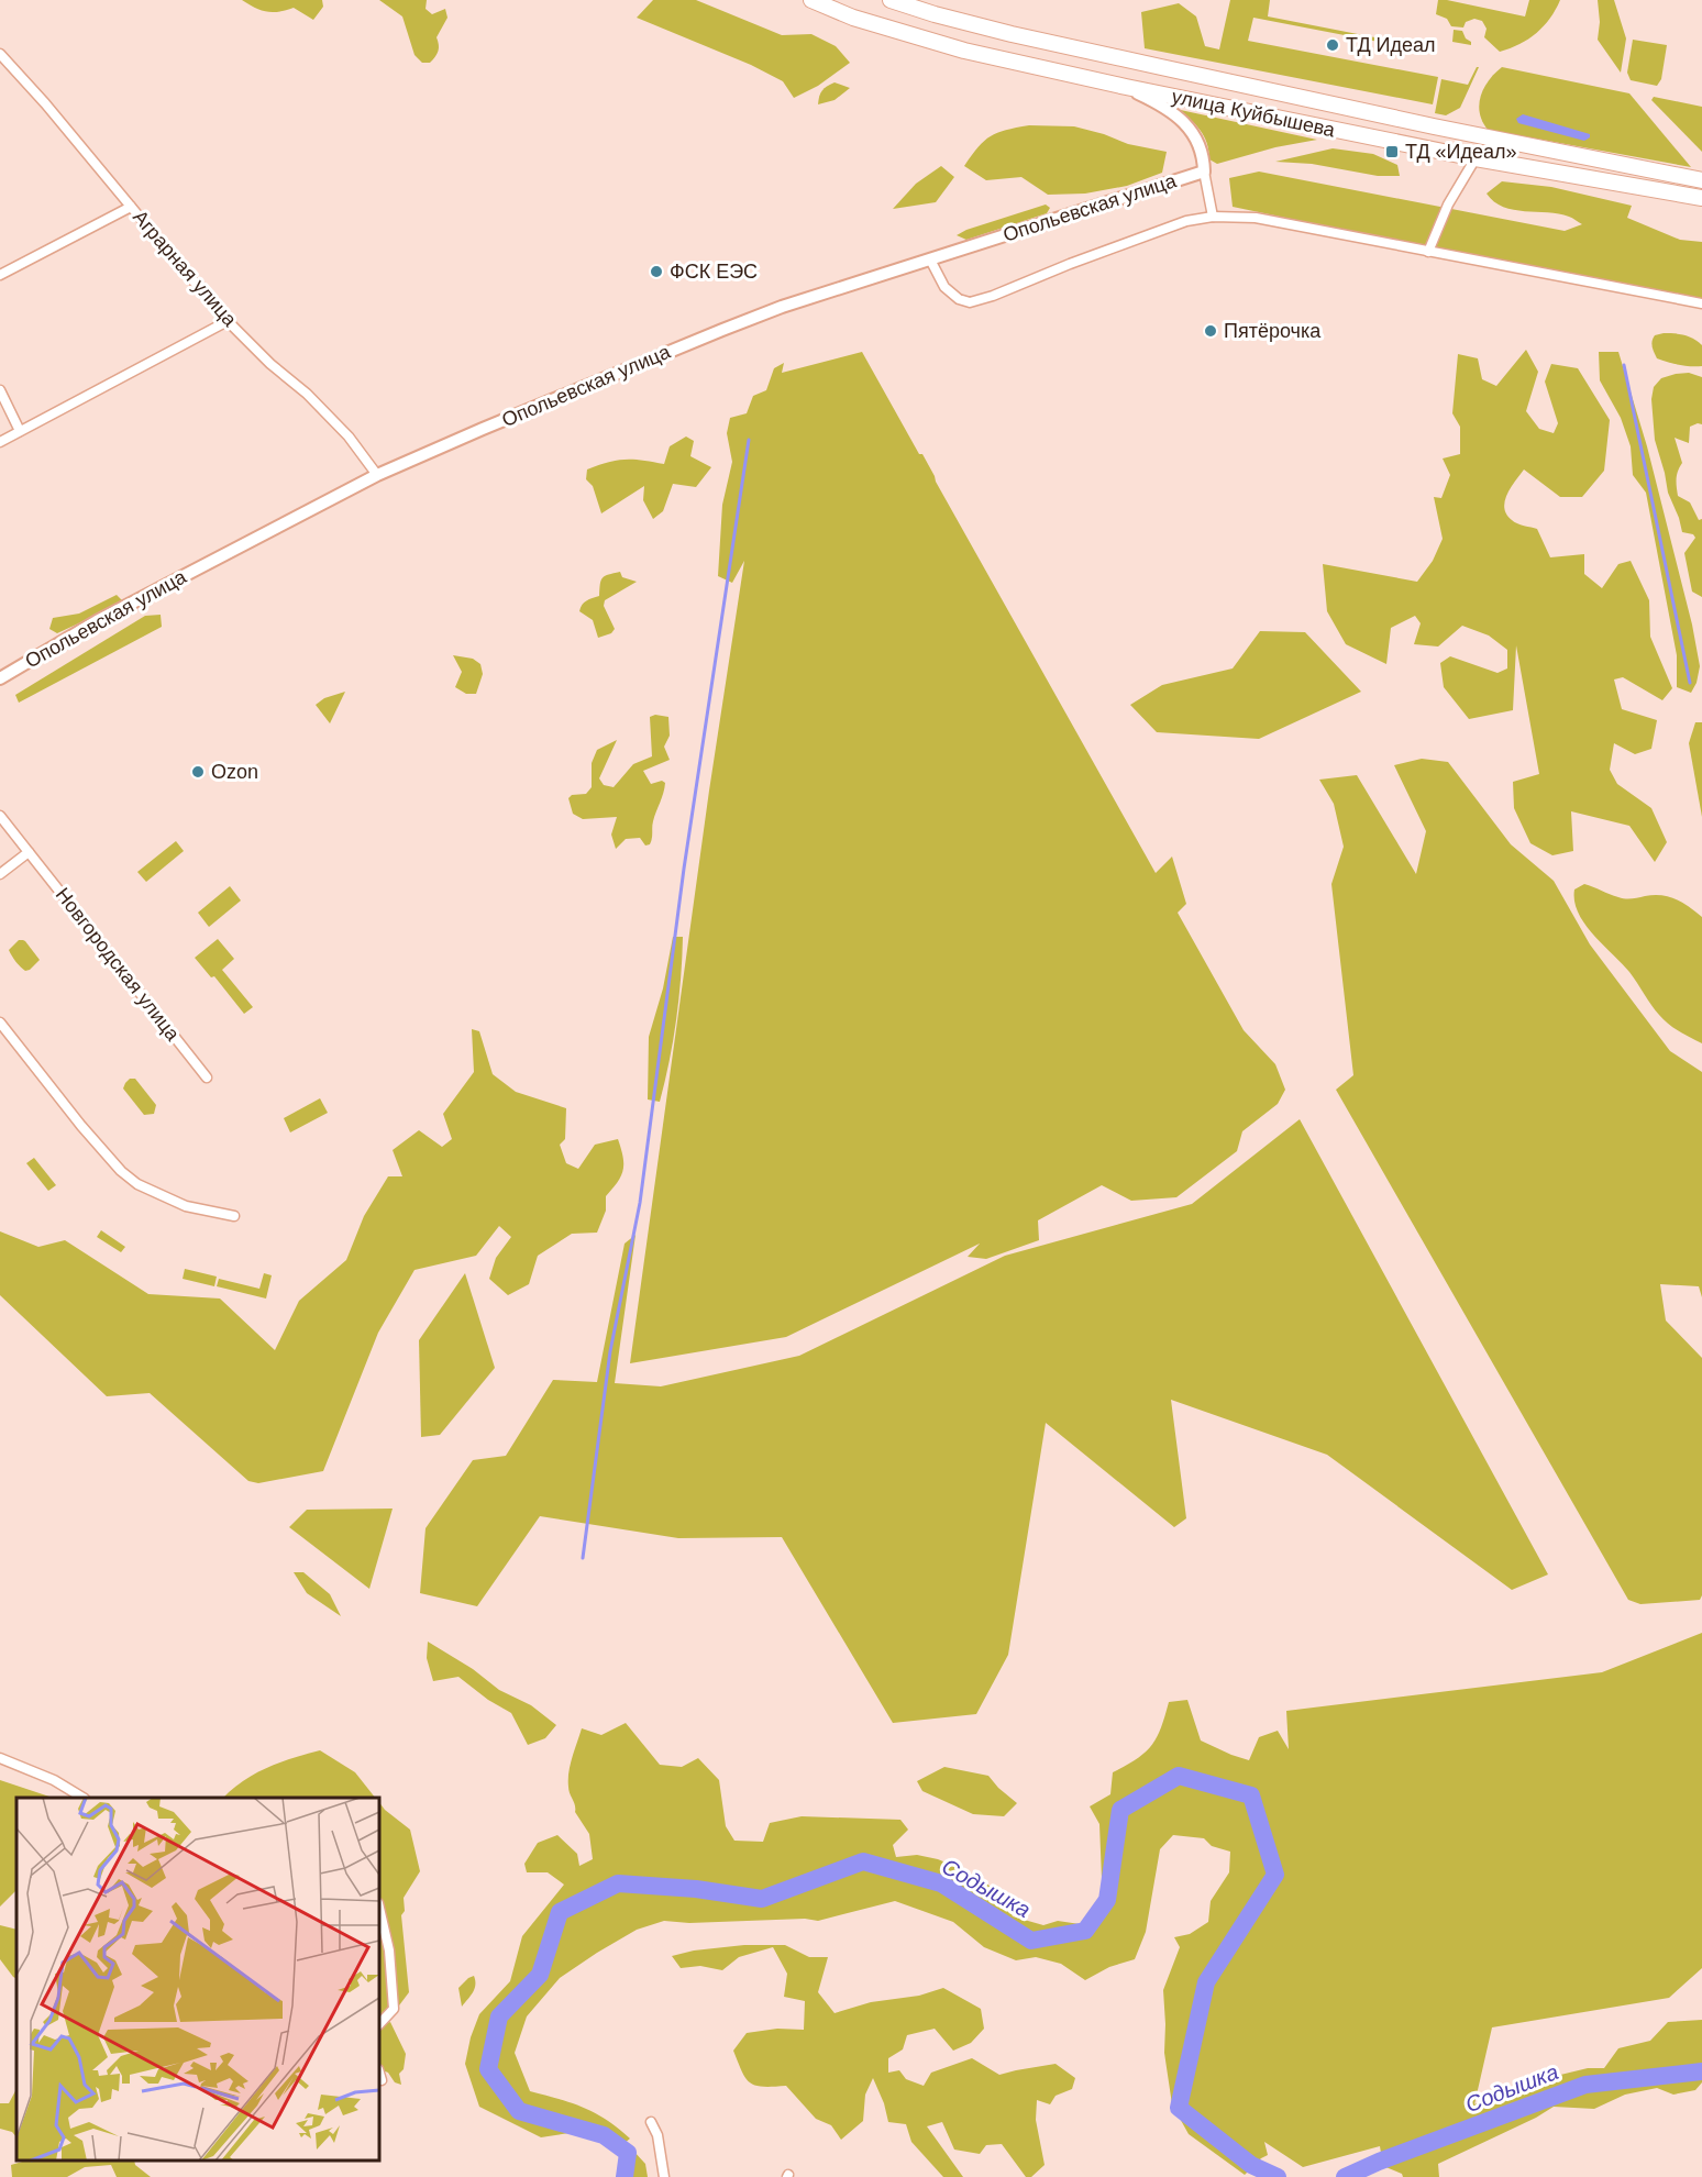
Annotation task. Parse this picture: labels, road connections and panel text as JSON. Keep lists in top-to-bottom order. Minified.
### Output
{"streets":{"highway":["улица Куйбышева"],"street":["Опольевская улица","Аграрная улица","Новгородская улица"]},"crossings":[["Опольевская улица","Аграрная улица"]],"water":["Содышка"],"places":{"other":["ТД Идеал","ФСК ЕЭС","Пятёрочка","Ozon"],"transit":["ТД «Идеал»"]}}
